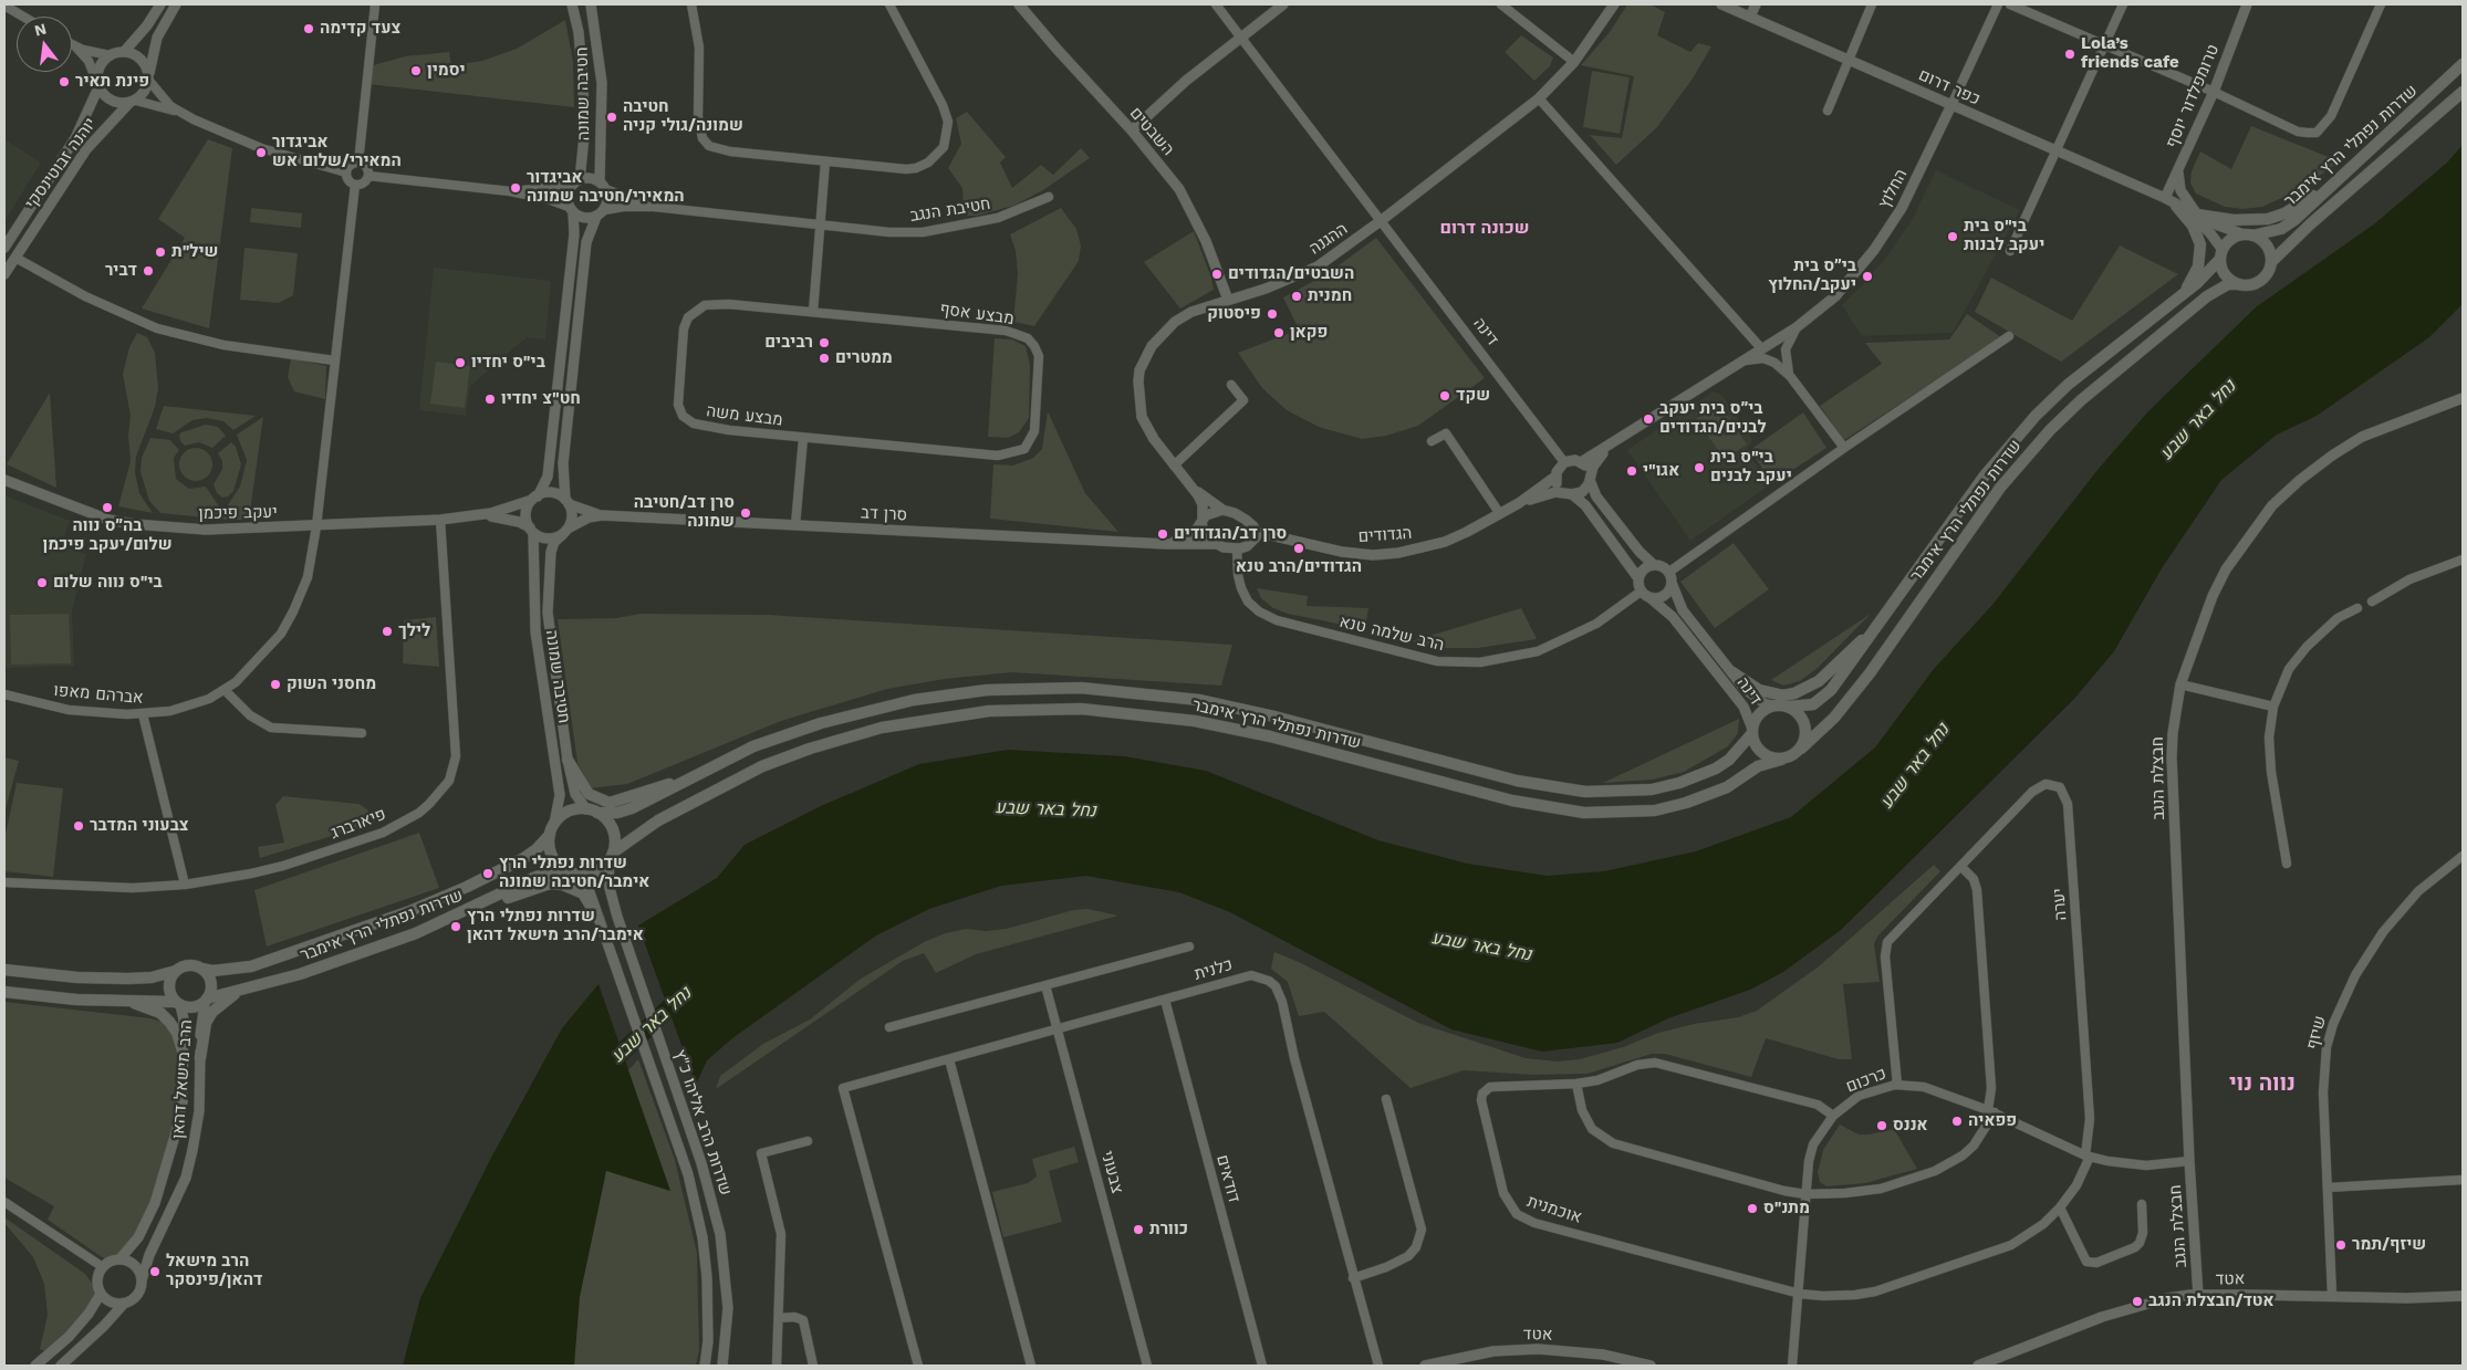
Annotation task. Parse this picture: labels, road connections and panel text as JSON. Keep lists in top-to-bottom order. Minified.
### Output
{"streets":{"main road":["שדרות נפתלי הרץ אימבר"],"street":["כפר דרום","חטיבה שמונה","טרומפלדור יוסף","השבטים","יוהנה זבוטינסקי","החלוץ","חטיבת הנגב","ההגנה","מבצע אסף","דינה","מבצע משה","יעקב פיכמן","סרן דב","הגדודים","הרב שלמה טנא","אברהם מאפו","חבצלת הנגב","פיארברג","יערה","כלנית","שיזף","הרב מישאל דהאן","כרכום","שדרות הרב אליהו כ\"ץ","צבעוני","דודאים","אוכמנית","אטד"]},"crossings":[["כפר דרום","טרומפלדור יוסף"],["כפר דרום","שדרות נפתלי הרץ אימבר"],["כפר דרום","החלוץ"],["חטיבה שמונה","שדרות נפתלי הרץ אימבר"],["חטיבה שמונה","יעקב פיכמן"],["חטיבה שמונה","סרן דב"],["חטיבה שמונה","שדרות הרב אליהו כ\"ץ"],["השבטים","ההגנה"],["שדרות נפתלי הרץ אימבר","דינה"],["שדרות נפתלי הרץ אימבר","הרב מישאל דהאן"],["שדרות נפתלי הרץ אימבר","שדרות הרב אליהו כ\"ץ"],["ההגנה","דינה"],["ההגנה","סרן דב"],["ההגנה","הגדודים"],["ההגנה","הרב שלמה טנא"],["מבצע אסף","מבצע משה"],["דינה","הגדודים"],["דינה","הרב שלמה טנא"],["יעקב פיכמן","סרן דב"],["יעקב פיכמן","אברהם מאפו"],["יעקב פיכמן","פיארברג"],["סרן דב","הגדודים"],["סרן דב","הרב שלמה טנא"],["הגדודים","הרב שלמה טנא"],["חבצלת הנגב","כרכום"],["חבצלת הנגב","אטד"],["יערה","כרכום"],["כלנית","צבעוני"],["כלנית","דודאים"],["שיזף","אטד"],["כרכום","אוכמנית"]],"districts":["שכונה דרום","נווה נוי"],"water":["נחל באר שבע"],"places":["צעד קדימה","Lola’s friends cafe","יסמין","פינת תאיר","חטיבה שמונה/גולי קניה","אביגדור המאירי/שלום אש","אביגדור המאירי/חטיבה שמונה","בי\"ס בית יעקב לבנות","שיל\"ת","דביר","השבטים/הגדודים","בי״ס בית יעקב/החלוץ","חמנית","פיסטוק","פקאן","רביבים","ממטרים","בי\"ס יחדיו","שקד","חט\"צ יחדיו","בי״ס בית יעקב לבנים/הגדודים","בי\"ס בית יעקב לבנים","אגו\"י","בה״ס נווה שלום/יעקב פיכמן","סרן דב/חטיבה שמונה","סרן דב/הגדודים","הגדודים/הרב טנא","בי\"ס נווה שלום","לילך","מחסני השוק","צבעוני המדבר","שדרות נפתלי הרץ אימבר/חטיבה שמונה","שדרות נפתלי הרץ אימבר/הרב מישאל דהאן","פפאיה","אננס","מתנ\"ס","כוורת","שיזף/תמר","הרב מישאל דהאן/פינסקר","אטד/חבצלת הנגב"],"north":"top"}
